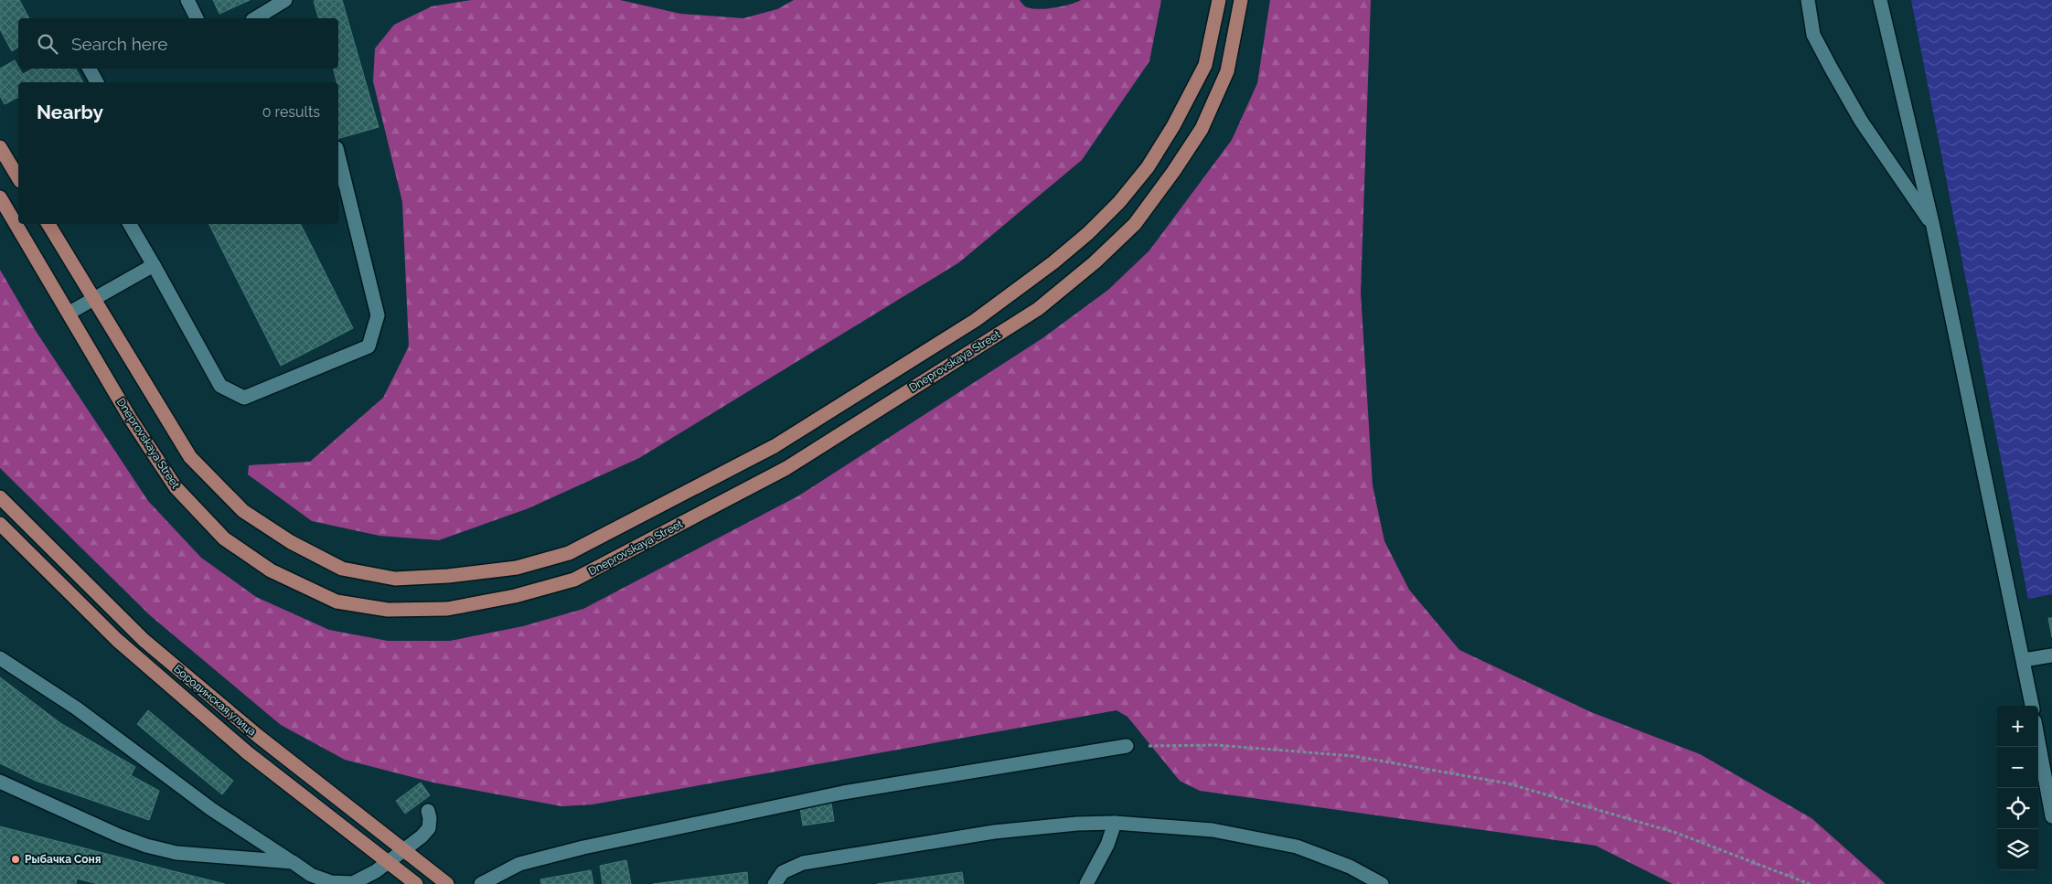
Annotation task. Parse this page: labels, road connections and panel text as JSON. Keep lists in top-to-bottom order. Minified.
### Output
{"streets":{"main road":["Dneprovskaya Street","Бородинская улица"]},"places":["Рыбачка Соня"],"page":{"search":"Search here","heading":["Nearby","0 results"],"map_buttons":["+","−"]}}
